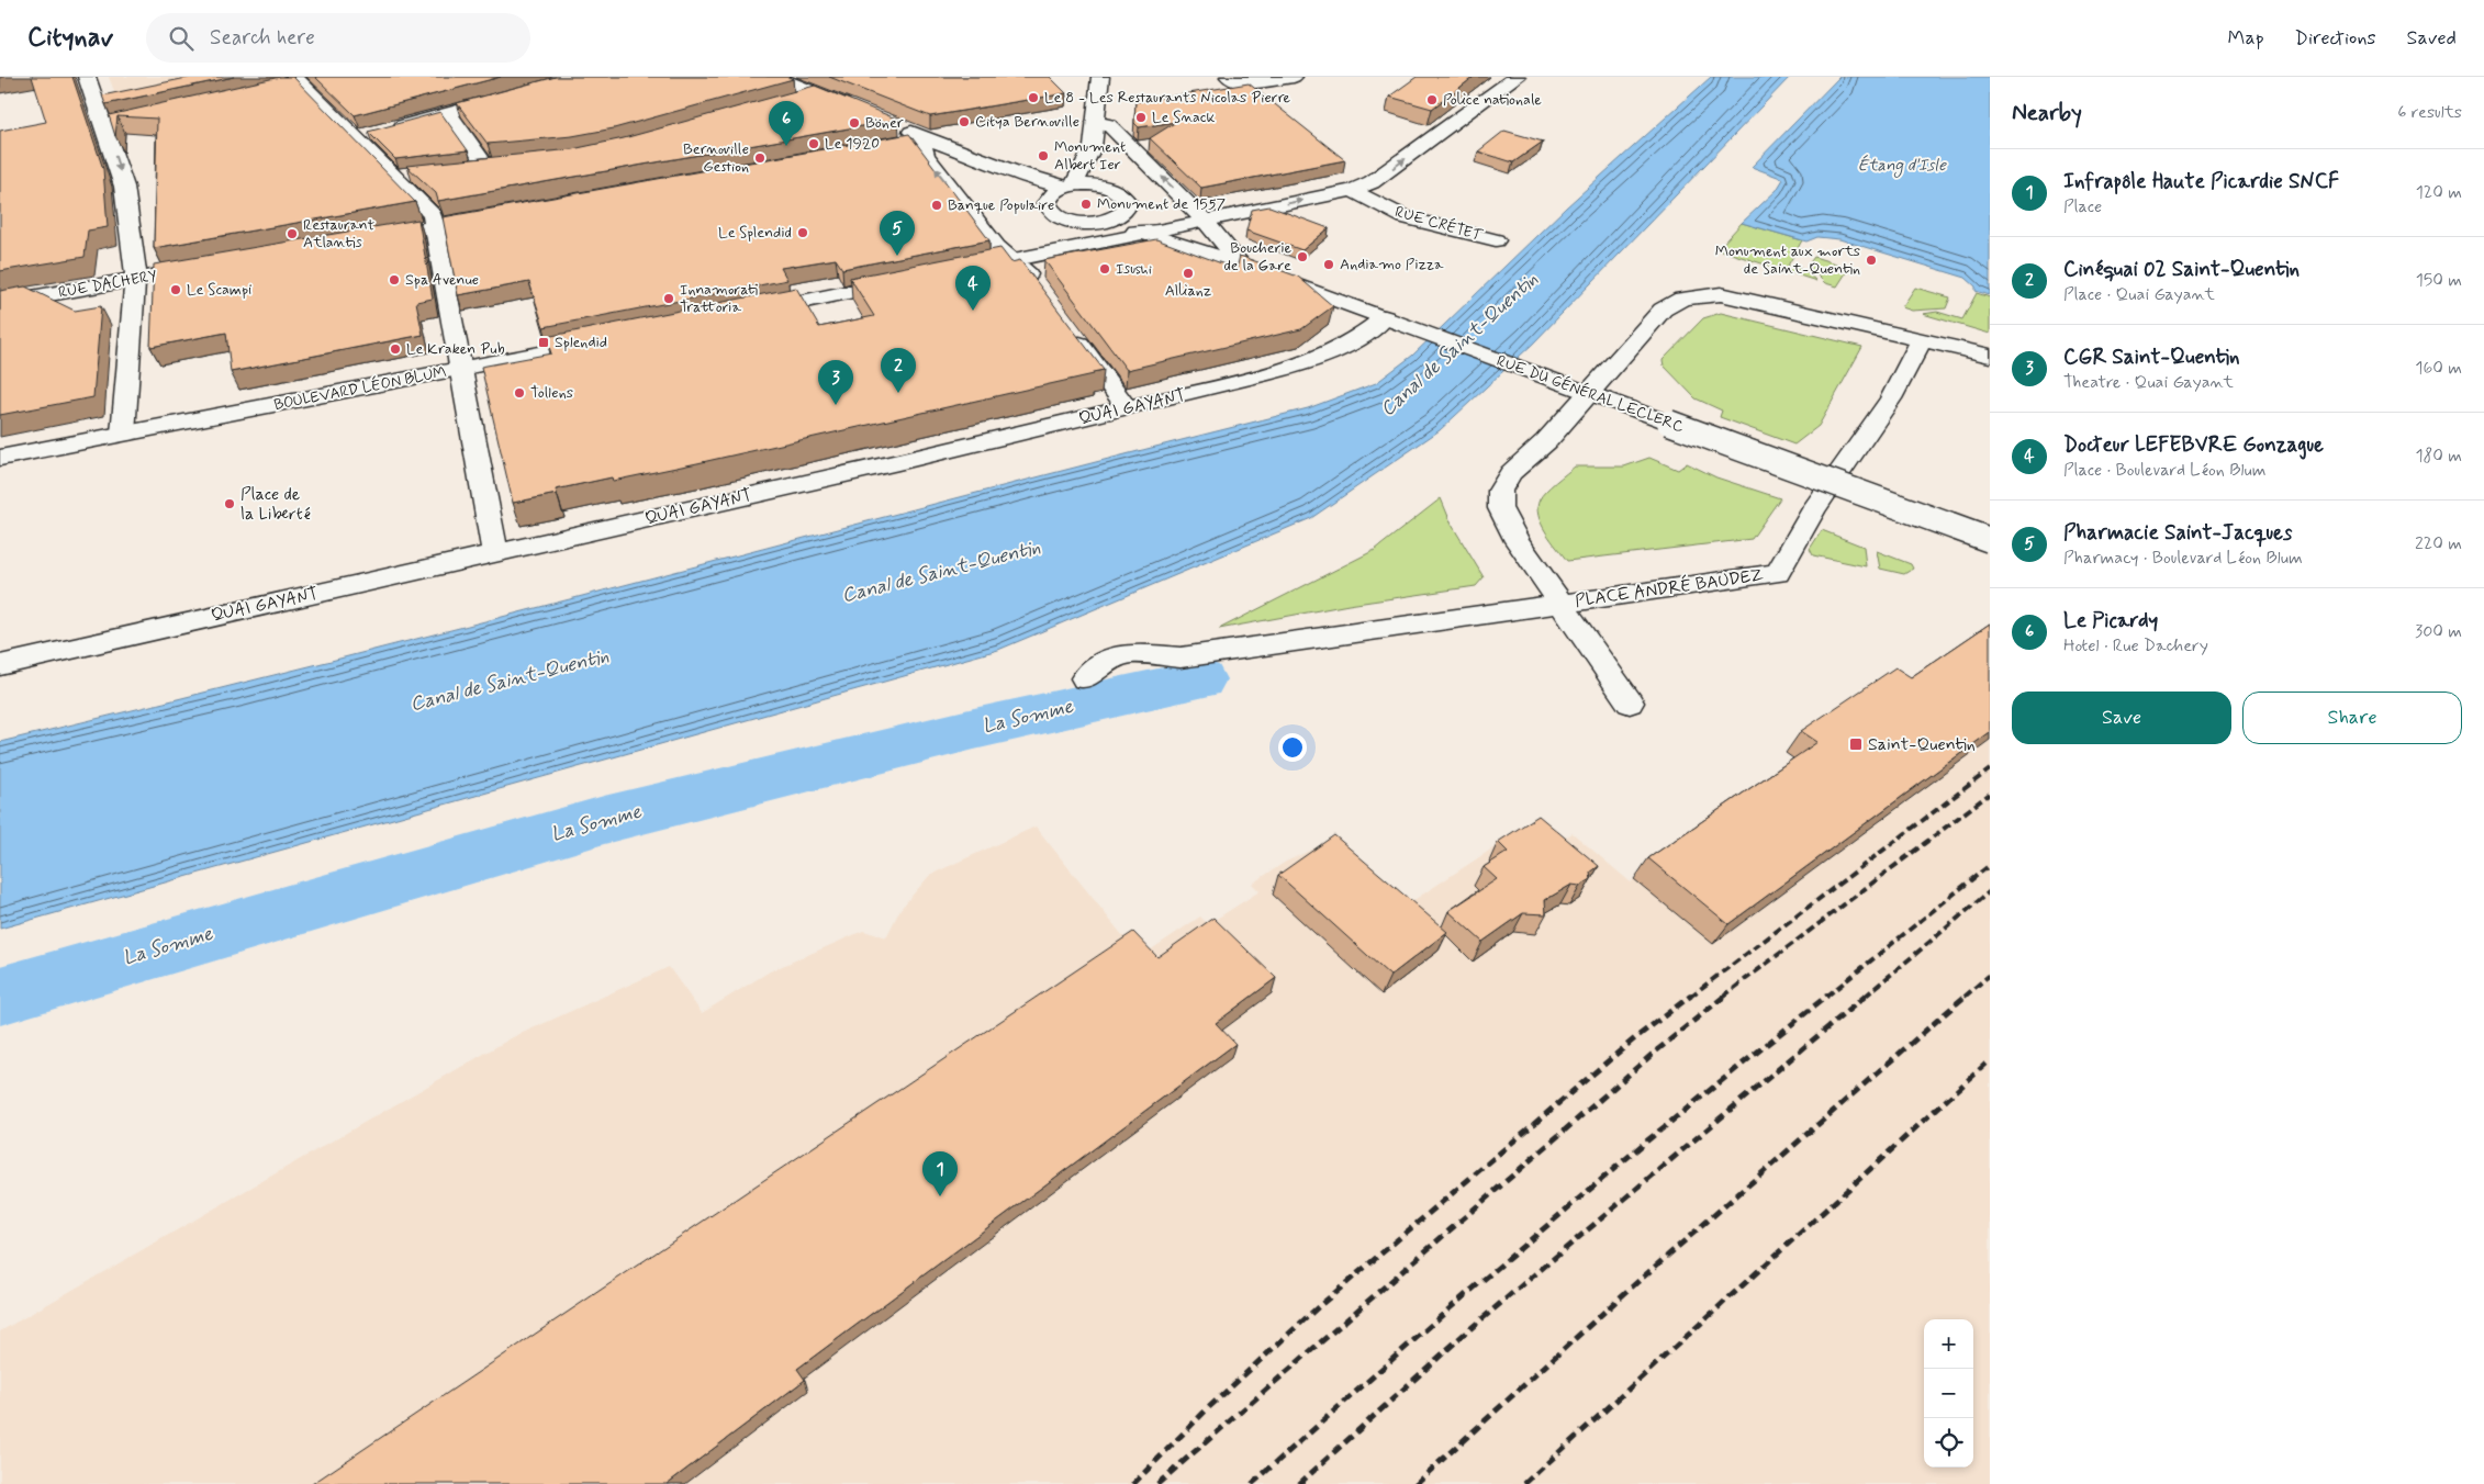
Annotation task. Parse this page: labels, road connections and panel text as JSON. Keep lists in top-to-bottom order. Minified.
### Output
{"streets":{"street":["RUE CRÉTET","RUE DACHERY","BOULEVARD LÉON BLUM","RUE DU GÉNÉRAL LECLERC","QUAI GAYANT","PLACE ANDRÉ BAUDEZ"]},"crossings":[["RUE DU GÉNÉRAL LECLERC","QUAI GAYANT"],["RUE DU GÉNÉRAL LECLERC","PLACE ANDRÉ BAUDEZ"]],"water":["Étang d'Isle","Canal de Saint-Quentin","La Somme"],"places":{"other":["Le 8 - Les Restaurants Nicolas Pierre","Police nationale","Le Snack","Citya Bernoville","Böner","Le 1920","Monument Albert Ier","Bernoville Gestion","Monument de 1557","Banque Populaire","Le Splendid","Restaurant Atlantis","Boucherie de la Gare","Monument aux morts de Saint-Quentin","Andiamo Pizza","Isushi","Allianz","Spa Avenue","Le Scampi","Innamorati Trattoria","Le Kraken Pub","Tollens","Place de la Liberté"],"transit":["Splendid","Saint-Quentin"]},"page":{"header":"Citynav","search":"Search here","nav":["Map","Directions","Saved"],"heading":["Nearby","6 results"],"pins":["6","5","4","2","3","1"],"list":[{"mark":"1","name":"Infrapôle Haute Picardie SNCF","note":"Place","value":"120 m"},{"mark":"2","name":"Cinéquai 02 Saint-Quentin","note":"Place · Quai Gayant","value":"150 m"},{"mark":"3","name":"CGR Saint-Quentin","note":"Theatre · Quai Gayant","value":"160 m"},{"mark":"4","name":"Docteur LEFEBVRE Gonzague","note":"Place · Boulevard Léon Blum","value":"180 m"},{"mark":"5","name":"Pharmacie Saint-Jacques","note":"Pharmacy · Boulevard Léon Blum","value":"220 m"},{"mark":"6","name":"Le Picardy","note":"Hotel · Rue Dachery","value":"300 m"}],"buttons":["Save","Share"],"map_buttons":["+","−"]}}
